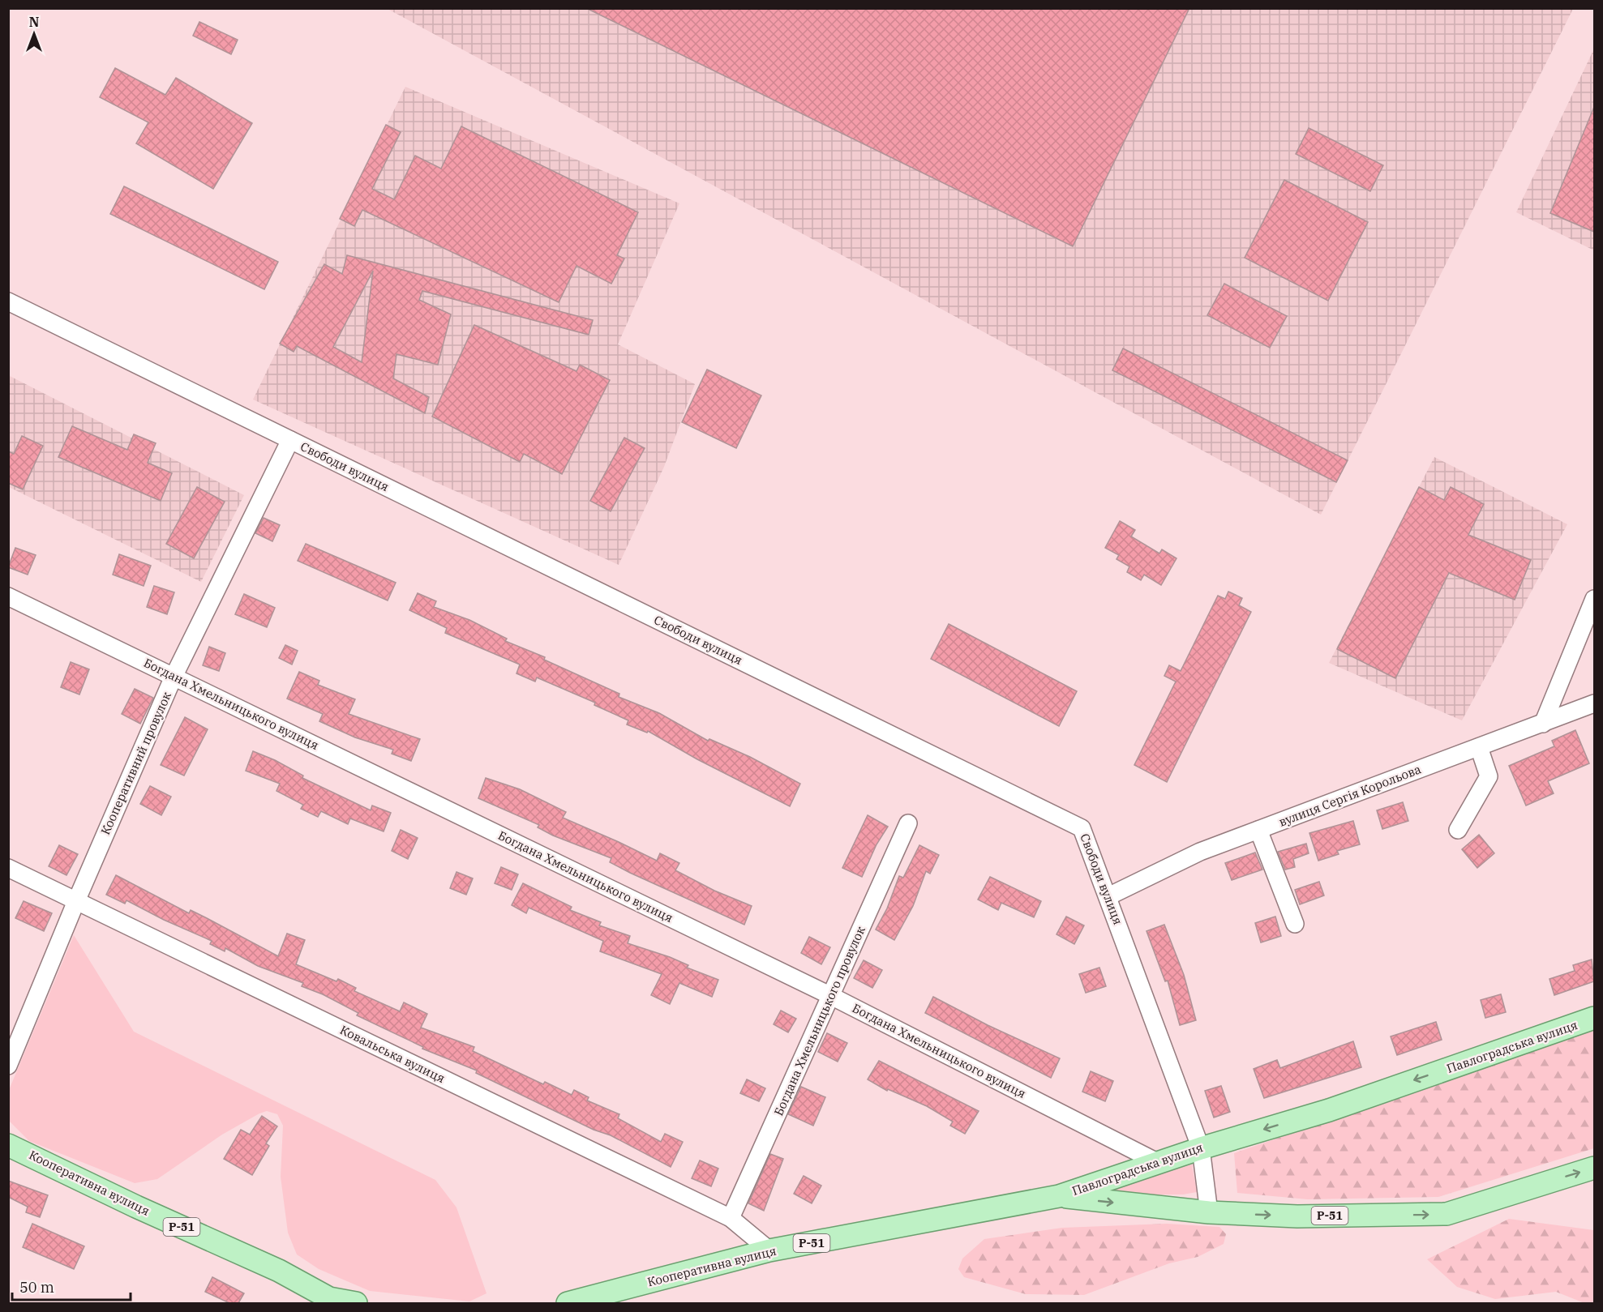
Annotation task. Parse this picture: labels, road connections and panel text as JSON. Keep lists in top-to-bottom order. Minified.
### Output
{"streets":{"main road":["Павлоградська вулиця","Кооперативна вулиця","Р-51"],"street":["Свободи вулиця","Богдана Хмельницького вулиця","Кооперативний провулок","вулиця Сергія Корольова","Богдана Хмельницького провулок","Ковальська вулиця"]},"crossings":[["Свободи вулиця","Кооперативний провулок"],["Свободи вулиця","вулиця Сергія Корольова"],["Свободи вулиця","Павлоградська вулиця"],["Богдана Хмельницького вулиця","Кооперативний провулок"],["Богдана Хмельницького вулиця","Богдана Хмельницького провулок"],["Богдана Хмельницького вулиця","Павлоградська вулиця"],["Кооперативний провулок","Ковальська вулиця"],["Богдана Хмельницького провулок","Ковальська вулиця"],["Павлоградська вулиця","Кооперативна вулиця"],["Ковальська вулиця","Кооперативна вулиця"]],"scale_bar":"50 m","north":"top"}
